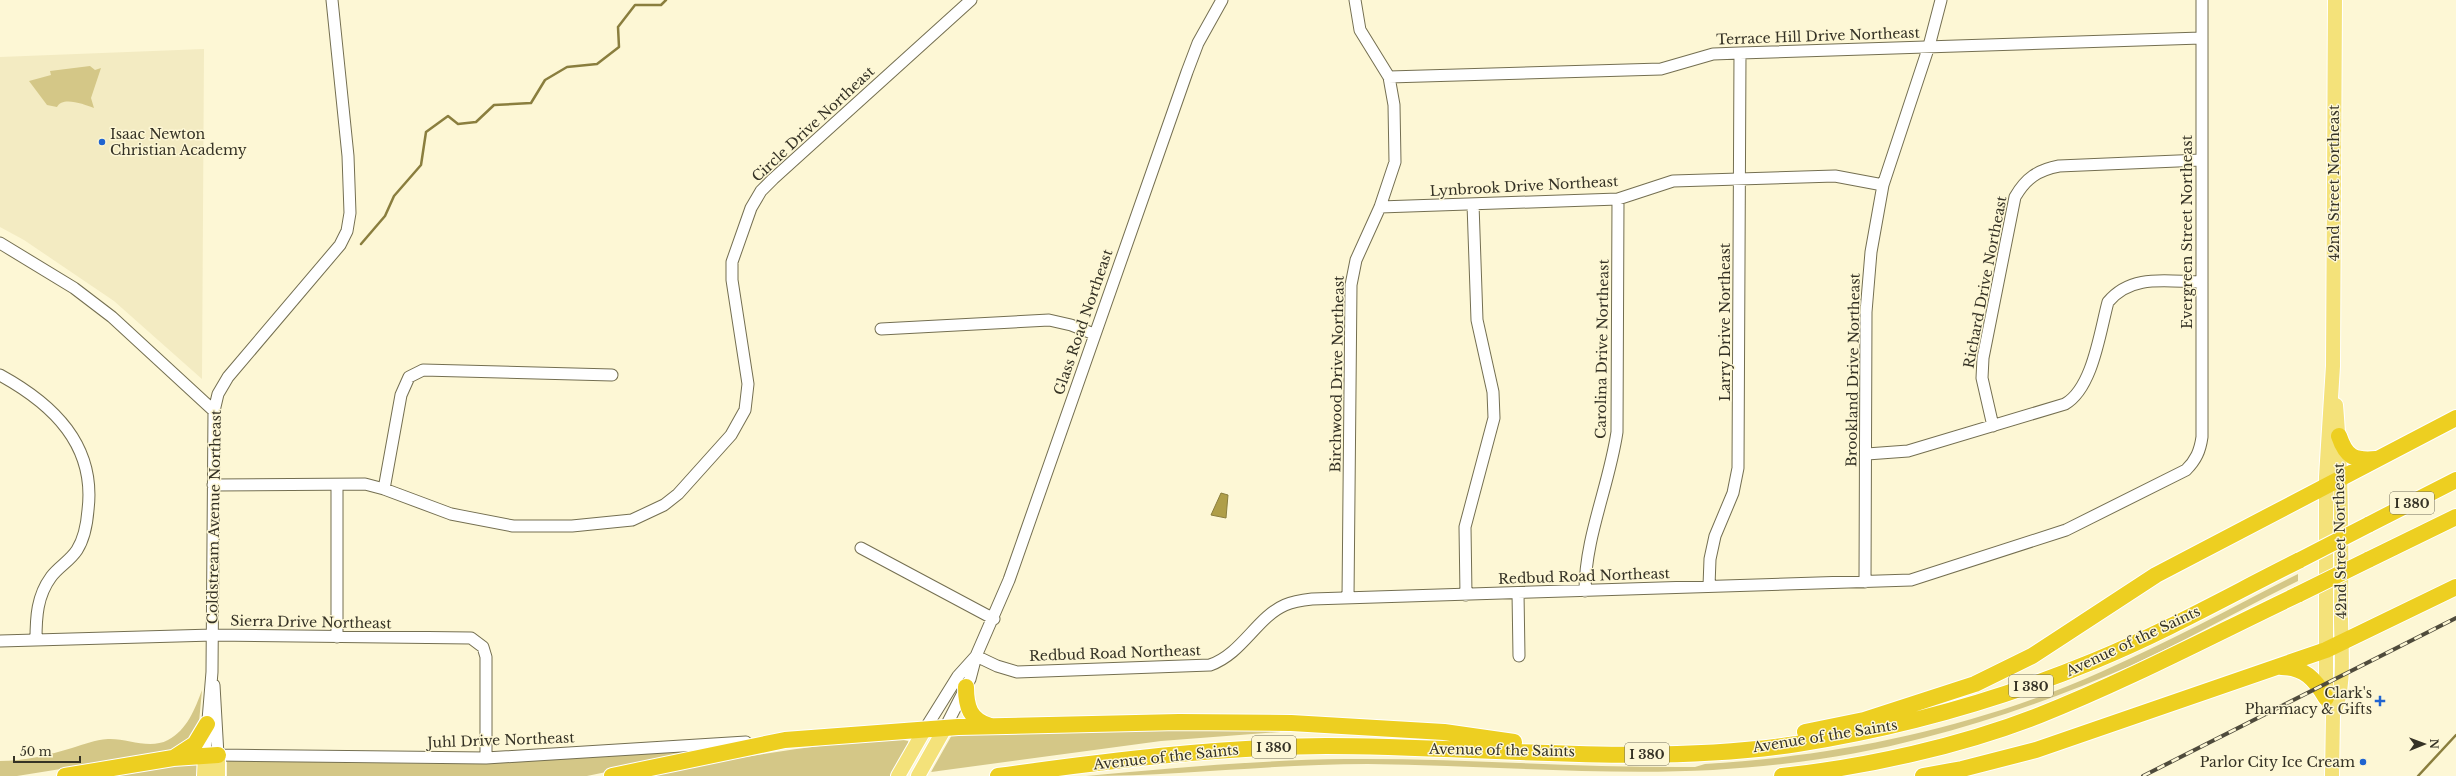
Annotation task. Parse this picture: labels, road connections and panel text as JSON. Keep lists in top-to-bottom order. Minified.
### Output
{"streets":{"highway":["I 380","Avenue of the Saints"],"main road":["42nd Street Northeast","Coldstream Avenue Northeast"],"street":["Terrace Hill Drive Northeast","Circle Drive Northeast","Lynbrook Drive Northeast","Evergreen Street Northeast","Richard Drive Northeast","Glass Road Northeast","Larry Drive Northeast","Carolina Drive Northeast","Brookland Drive Northeast","Birchwood Drive Northeast","Redbud Road Northeast","Sierra Drive Northeast","Juhl Drive Northeast"]},"crossings":[["Terrace Hill Drive Northeast","Evergreen Street Northeast"],["Terrace Hill Drive Northeast","Larry Drive Northeast"],["Terrace Hill Drive Northeast","Brookland Drive Northeast"],["Terrace Hill Drive Northeast","Birchwood Drive Northeast"],["Circle Drive Northeast","Coldstream Avenue Northeast"],["Lynbrook Drive Northeast","Larry Drive Northeast"],["Lynbrook Drive Northeast","Carolina Drive Northeast"],["Lynbrook Drive Northeast","Brookland Drive Northeast"],["Lynbrook Drive Northeast","Birchwood Drive Northeast"],["Evergreen Street Northeast","Richard Drive Northeast"],["Evergreen Street Northeast","Redbud Road Northeast"],["Glass Road Northeast","Redbud Road Northeast"],["Larry Drive Northeast","Redbud Road Northeast"],["Carolina Drive Northeast","Redbud Road Northeast"],["Brookland Drive Northeast","Redbud Road Northeast"],["Birchwood Drive Northeast","Redbud Road Northeast"],["Coldstream Avenue Northeast","Sierra Drive Northeast"],["Coldstream Avenue Northeast","Juhl Drive Northeast"],["Sierra Drive Northeast","Juhl Drive Northeast"]],"places":{"other":["Isaac Newton Christian Academy","Parlor City Ice Cream"],"health":["Clark's Pharmacy & Gifts"]},"scale_bar":"50 m","north":"right"}
